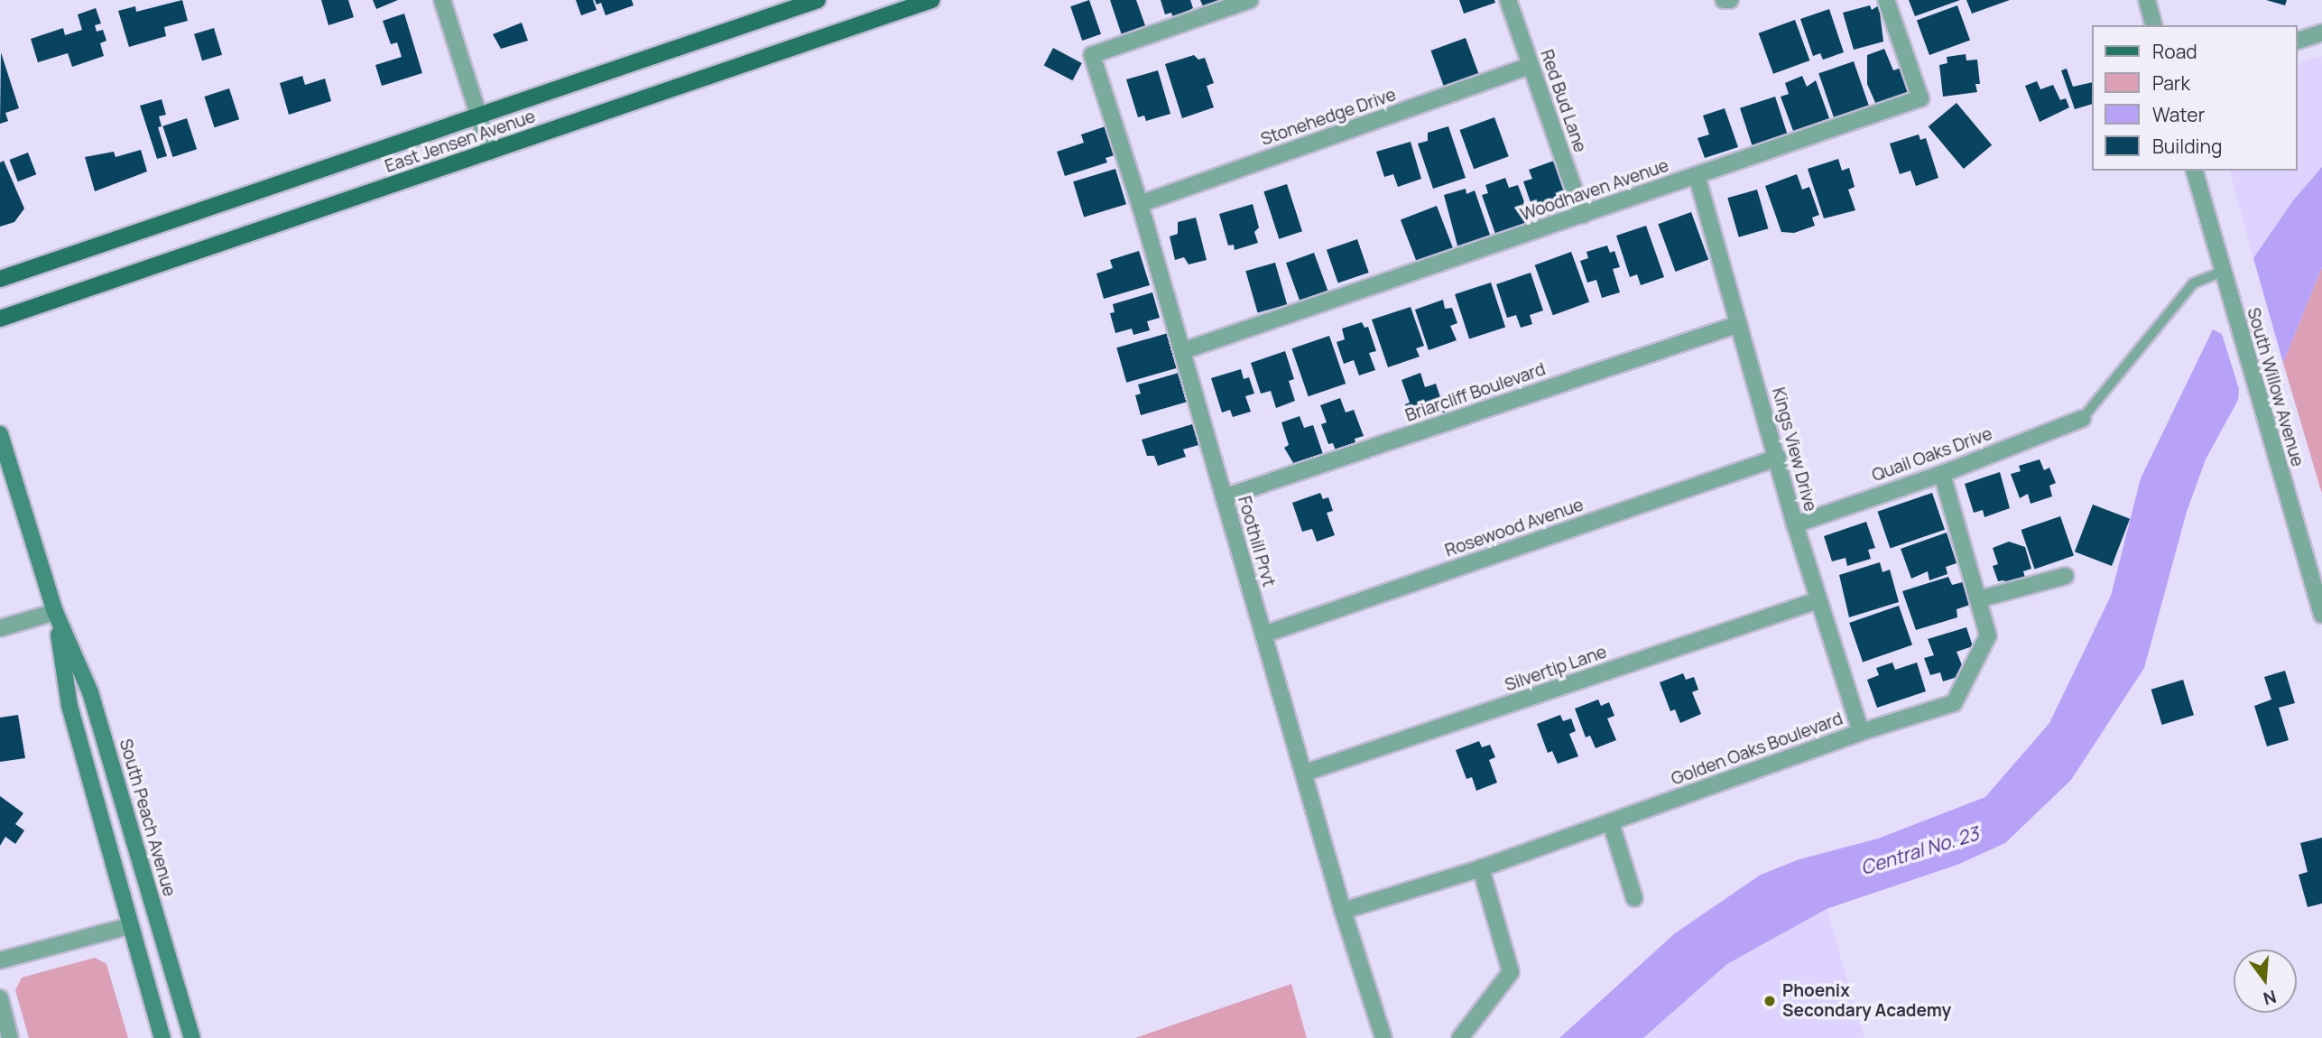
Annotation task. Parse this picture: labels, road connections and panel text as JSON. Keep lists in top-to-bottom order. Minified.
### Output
{"streets":{"main road":["East Jensen Avenue"],"street":["Red Bud Lane","Stonehedge Drive","Woodhaven Avenue","South Willow Avenue","Briarcliff Boulevard","Kings View Drive","Quail Oaks Drive","Rosewood Avenue","Foothill Prvt","Silvertip Lane","Golden Oaks Boulevard","South Peach Avenue"]},"crossings":[["Red Bud Lane","Stonehedge Drive"],["Red Bud Lane","Woodhaven Avenue"],["Stonehedge Drive","Foothill Prvt"],["Woodhaven Avenue","Kings View Drive"],["Woodhaven Avenue","Foothill Prvt"],["Briarcliff Boulevard","Kings View Drive"],["Briarcliff Boulevard","Foothill Prvt"],["Kings View Drive","Quail Oaks Drive"],["Kings View Drive","Rosewood Avenue"],["Kings View Drive","Silvertip Lane"],["Kings View Drive","Golden Oaks Boulevard"],["Quail Oaks Drive","Golden Oaks Boulevard"],["Rosewood Avenue","Foothill Prvt"],["Foothill Prvt","Silvertip Lane"],["Foothill Prvt","Golden Oaks Boulevard"]],"water":["Central No. 23"],"places":["Phoenix Secondary Academy"],"legend":["Road","Park","Water","Building"],"north":"bottom"}
